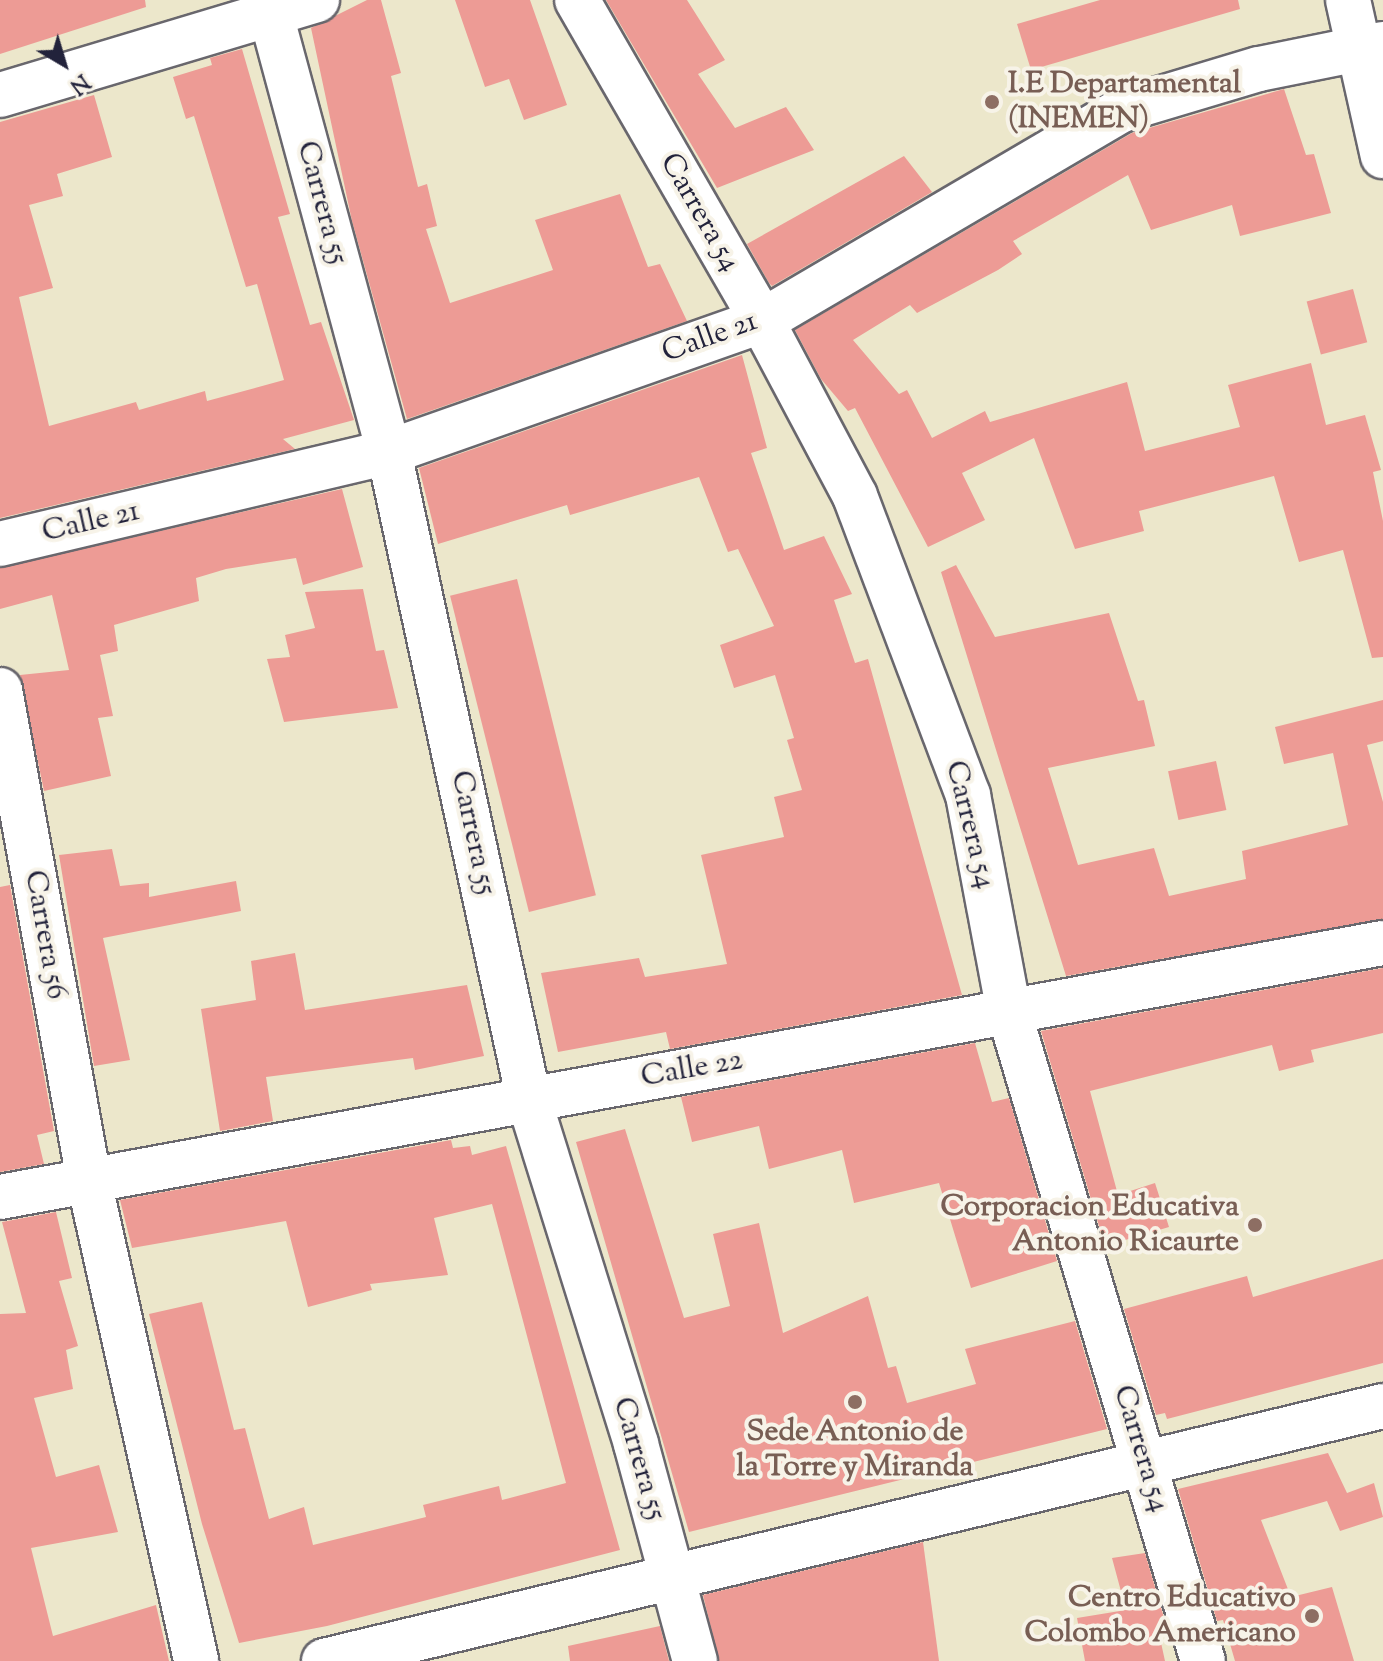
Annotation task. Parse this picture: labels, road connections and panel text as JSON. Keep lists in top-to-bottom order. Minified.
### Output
{"streets":{"street":["Carrera 55","Carrera 54","Calle 21","Carrera 56","Calle 22"]},"crossings":[["Carrera 55","Calle 21"],["Carrera 55","Calle 22"],["Carrera 54","Calle 21"],["Carrera 54","Calle 22"],["Carrera 56","Calle 22"]],"places":["I.E Departamental (INEMEN)","Corporacion Educativa Antonio Ricaurte","Sede Antonio de la Torre y Miranda","Centro Educativo Colombo Americano"],"north":"bottom right"}
